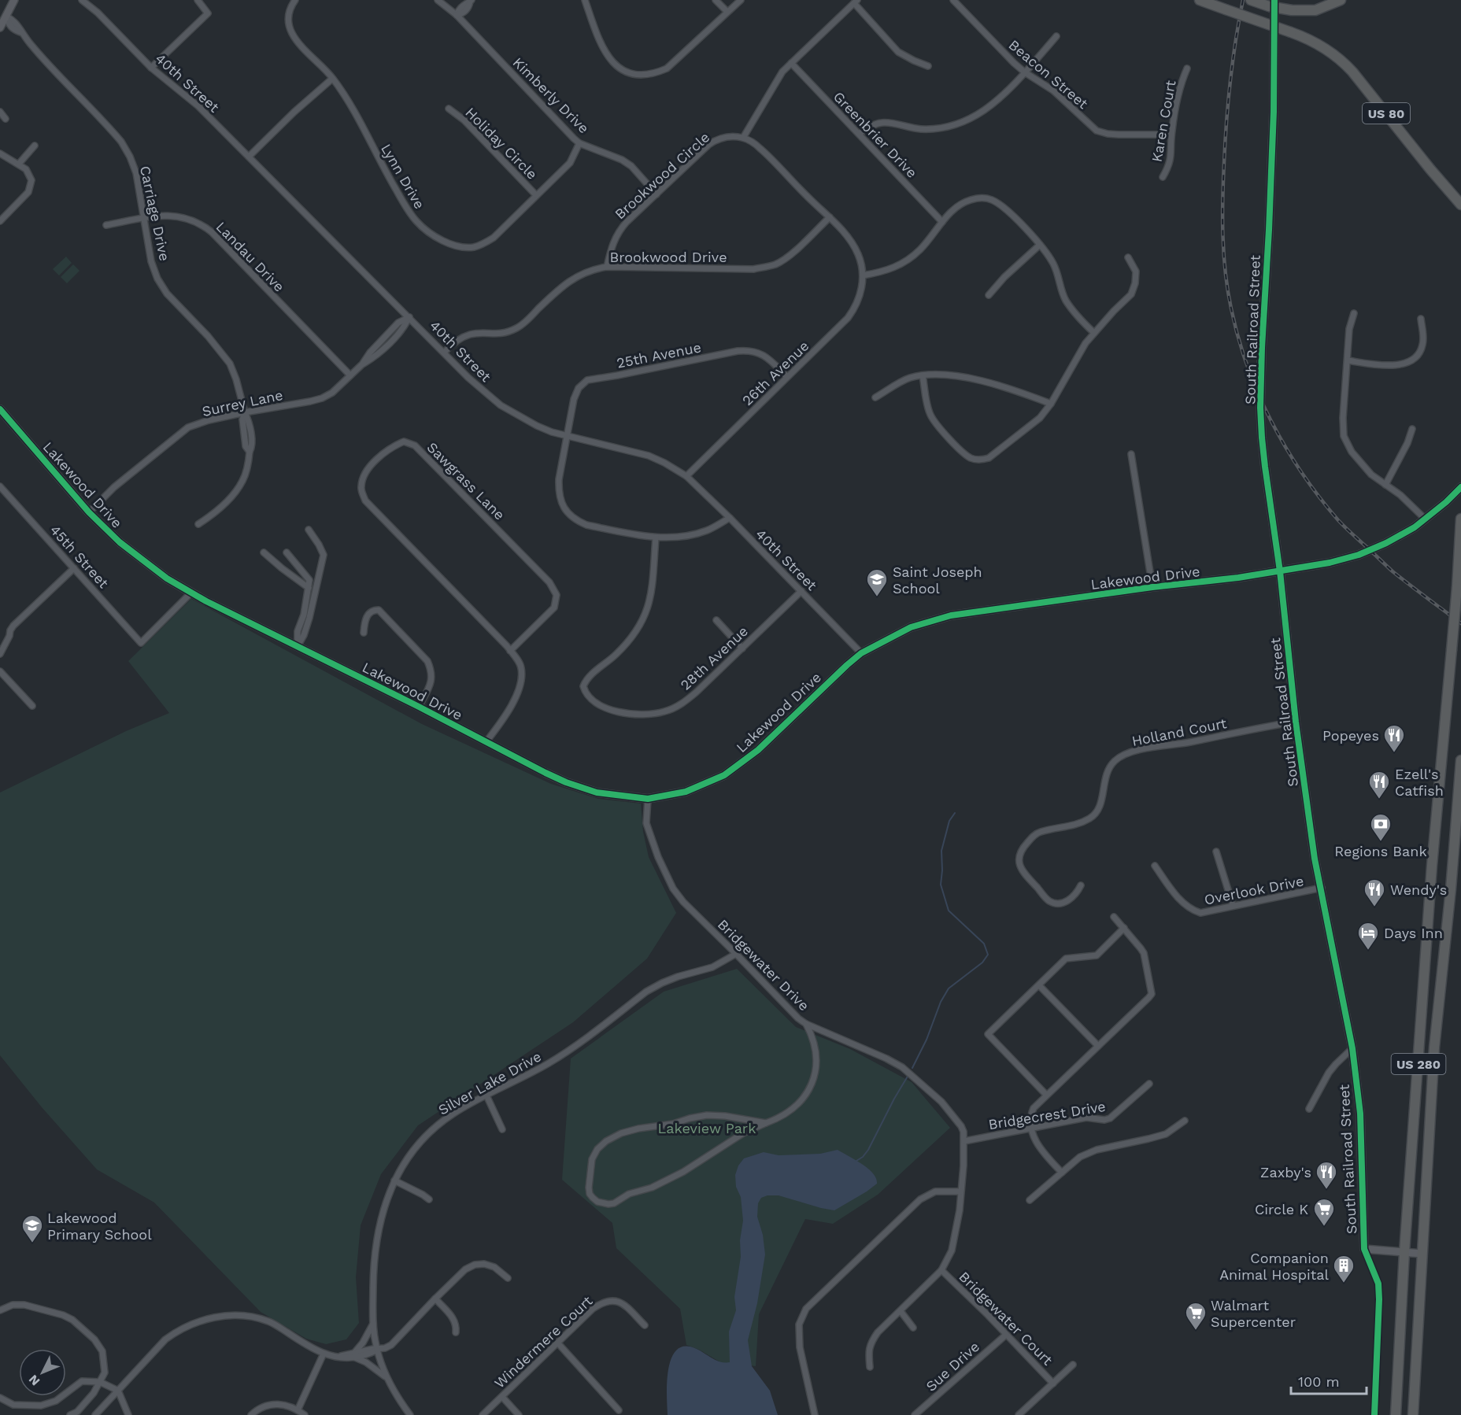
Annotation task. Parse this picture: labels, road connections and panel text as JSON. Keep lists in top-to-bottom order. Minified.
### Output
{"streets":{"highway":["US 80","US 280"],"street":["Beacon Street","40th Street","Kimberly Drive","Karen Court","Greenbrier Drive","Holiday Circle","Brookwood Circle","Lynn Drive","Carriage Drive","Landau Drive","Brookwood Drive","South Railroad Street","25th Avenue","26th Avenue","Surrey Lane","Sawgrass Lane","Lakewood Drive","45th Street","28th Avenue","Holland Court","Overlook Drive","Bridgewater Drive","Silver Lake Drive","Bridgecrest Drive","Bridgewater Court","Windermere Court","Sue Drive"]},"crossings":[["Beacon Street","Karen Court"],["40th Street","Brookwood Drive"],["40th Street","25th Avenue"],["40th Street","26th Avenue"],["40th Street","Surrey Lane"],["40th Street","Lakewood Drive"],["40th Street","28th Avenue"],["Kimberly Drive","Brookwood Circle"],["Kimberly Drive","Lynn Drive"],["Holiday Circle","Lynn Drive"],["Brookwood Circle","Brookwood Drive"],["Carriage Drive","Landau Drive"],["Carriage Drive","Surrey Lane"],["Landau Drive","Surrey Lane"],["South Railroad Street","Lakewood Drive"],["South Railroad Street","Holland Court"],["South Railroad Street","Overlook Drive"],["South Railroad Street","US 280"],["25th Avenue","26th Avenue"],["25th Avenue","28th Avenue"],["Surrey Lane","Lakewood Drive"],["Sawgrass Lane","Lakewood Drive"],["Lakewood Drive","45th Street"],["Lakewood Drive","Bridgewater Drive"],["Bridgewater Drive","Silver Lake Drive"],["Bridgewater Drive","Bridgecrest Drive"],["Bridgewater Drive","Bridgewater Court"],["Bridgewater Court","Sue Drive"]],"parks":["Lakeview Park"],"places":{"school or university":["Saint Joseph School","Lakewood Primary School"],"restaurant":["Popeyes","Ezell's Catfish","Wendy's","Zaxby's"],"bank":["Regions Bank"],"hotel":["Days Inn"],"supermarket":["Circle K","Walmart Supercenter"],"building":["Companion Animal Hospital"]},"scale_bar":"100 m","north":"bottom left"}
